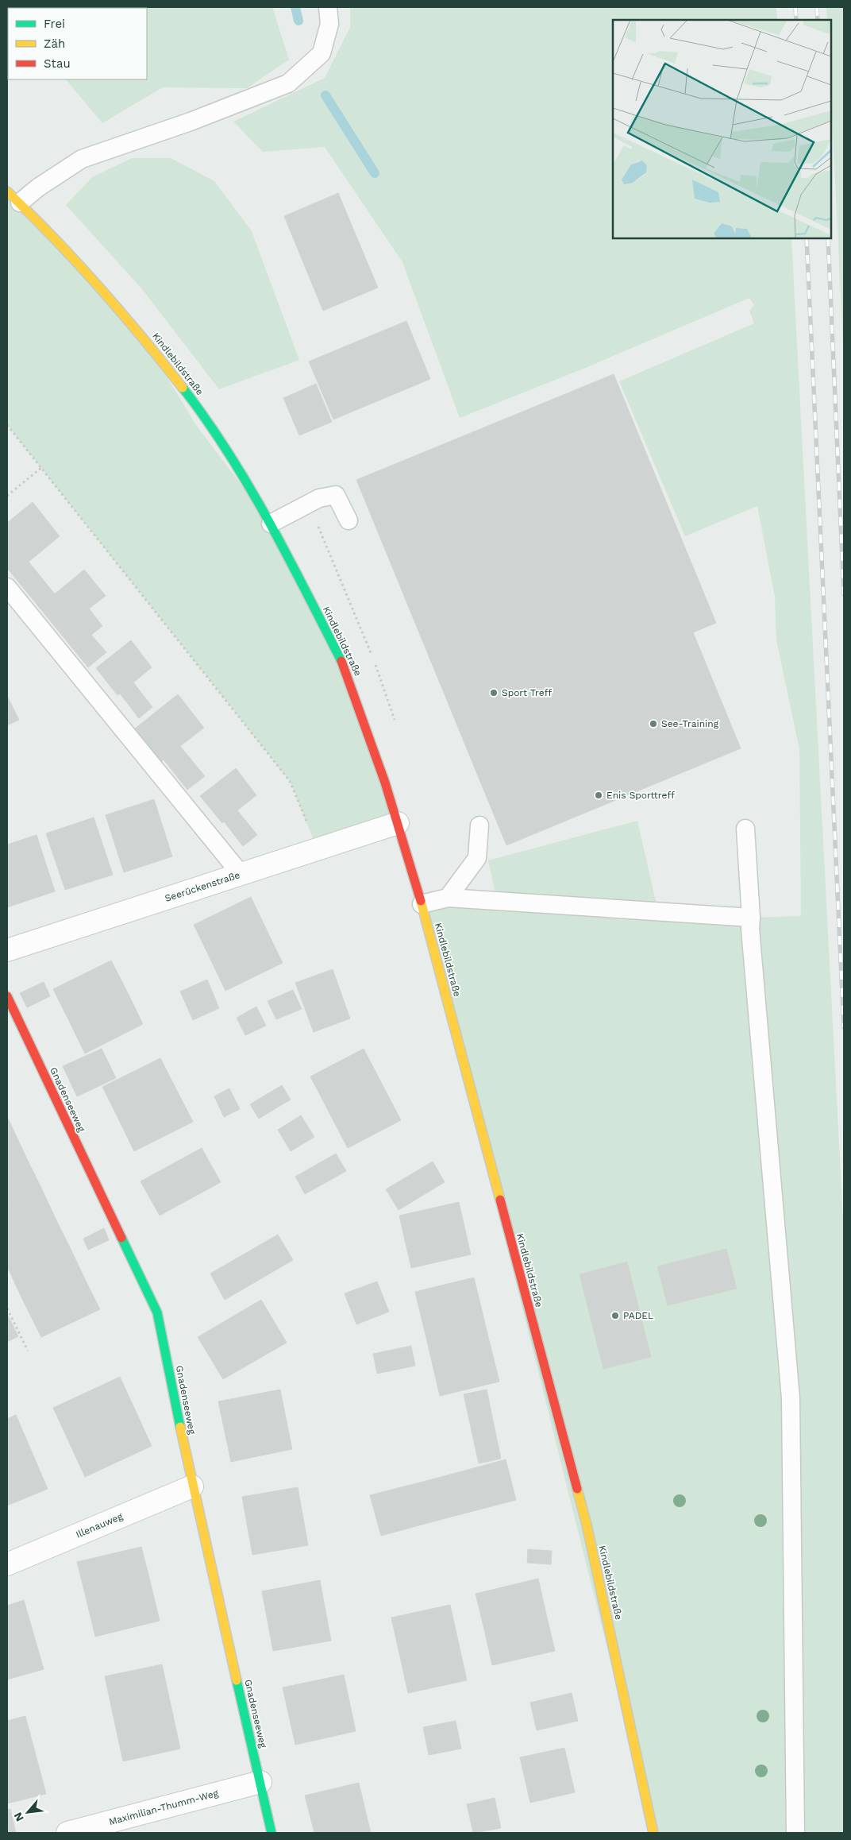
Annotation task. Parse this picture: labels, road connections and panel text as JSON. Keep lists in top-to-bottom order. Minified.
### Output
{"streets":{"main road":["Kindlebildstraße","Gnadenseeweg"],"street":["Seerückenstraße","Illenauweg","Maximilian-Thumm-Weg"]},"crossings":[["Kindlebildstraße","Seerückenstraße"],["Gnadenseeweg","Illenauweg"],["Gnadenseeweg","Maximilian-Thumm-Weg"]],"places":["Sport Treff","See-Training","Enis Sporttreff","PADEL"],"legend":["Frei","Zäh","Stau"],"north":"bottom left"}
